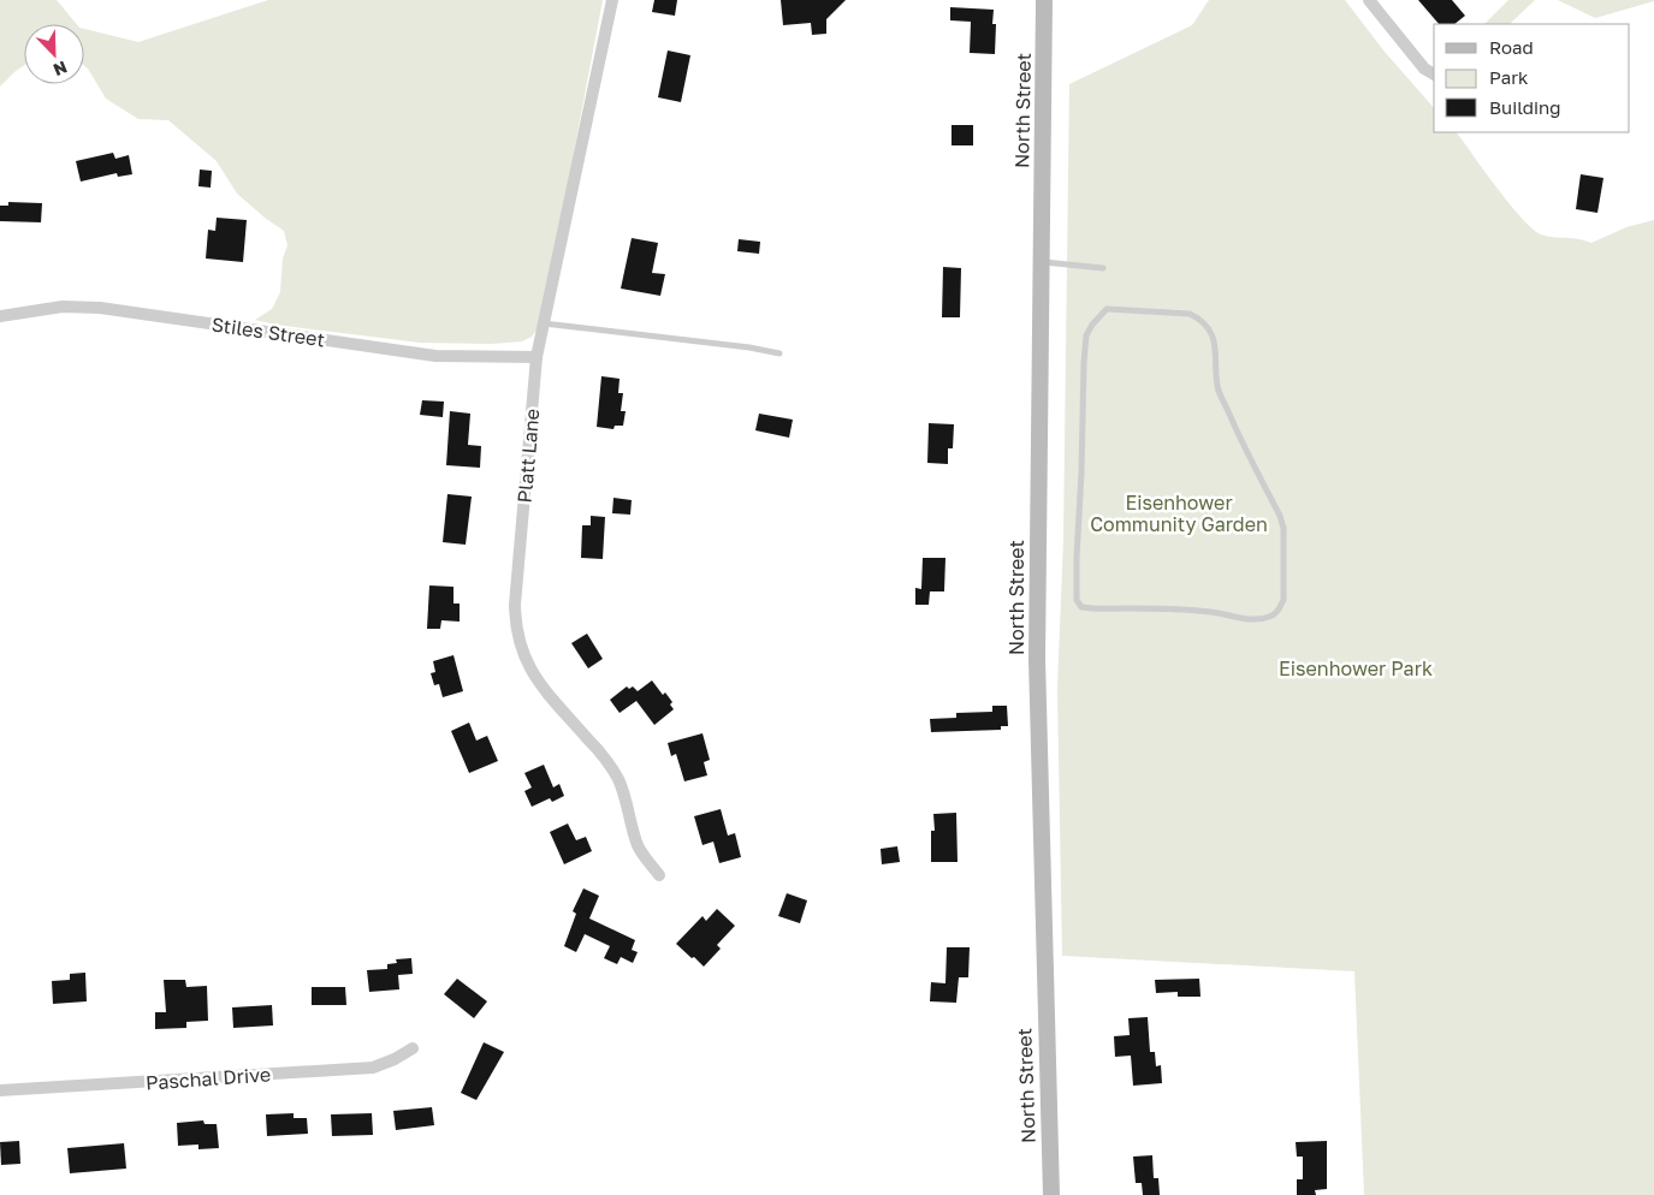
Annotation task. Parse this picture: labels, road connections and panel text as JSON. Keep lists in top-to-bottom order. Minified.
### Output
{"streets":{"main road":["North Street"],"street":["Stiles Street","Platt Lane","Paschal Drive"]},"crossings":[["Stiles Street","Platt Lane"]],"parks":["Eisenhower Community Garden","Eisenhower Park"],"legend":["Road","Park","Building"],"north":"bottom right"}
